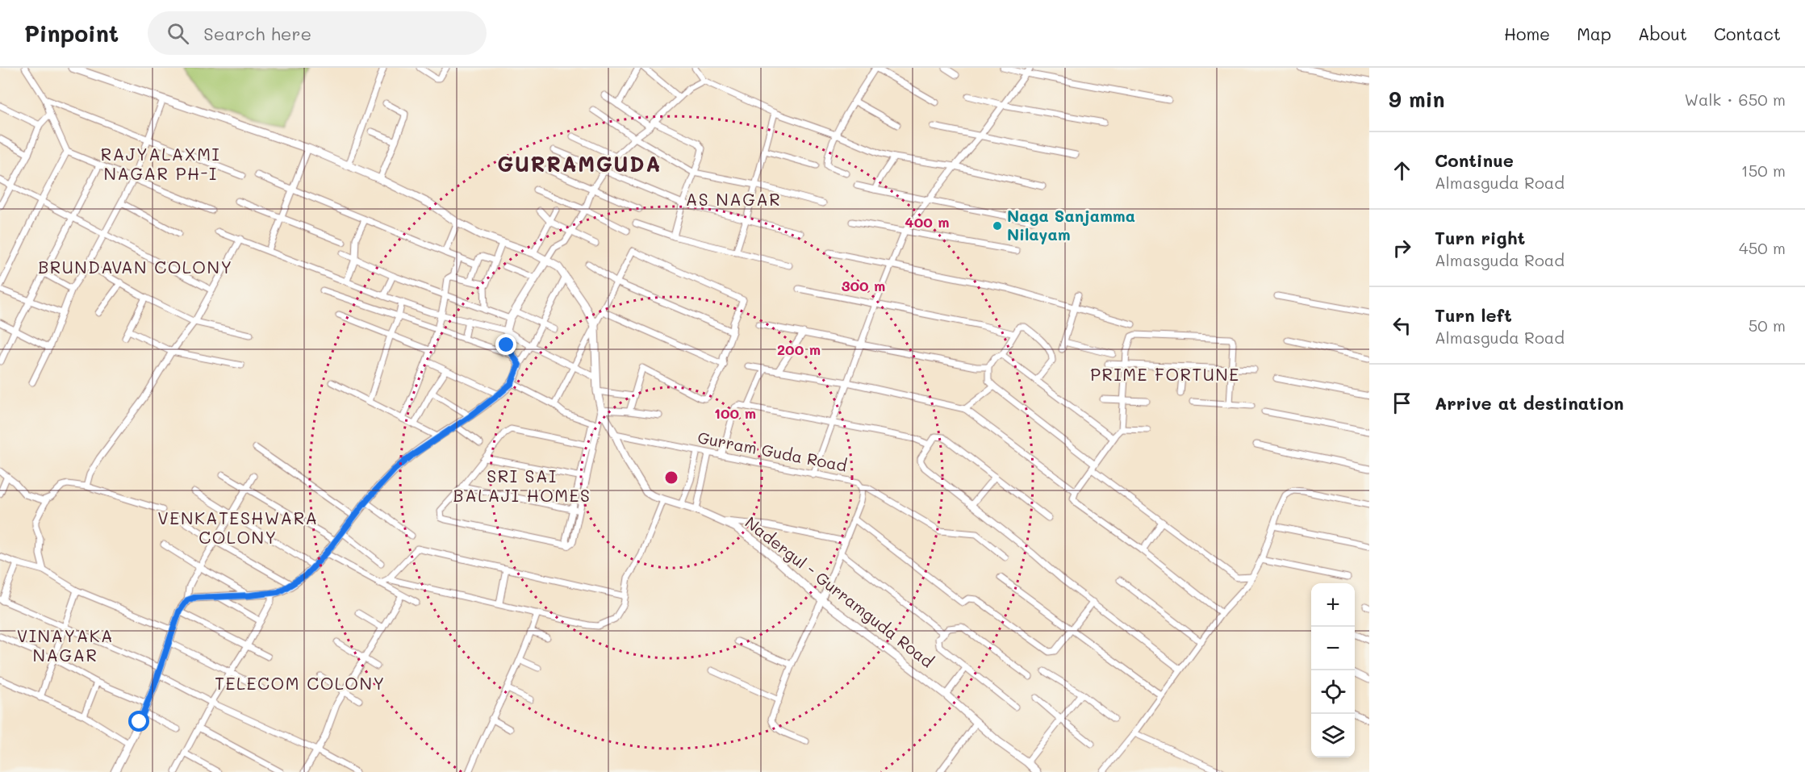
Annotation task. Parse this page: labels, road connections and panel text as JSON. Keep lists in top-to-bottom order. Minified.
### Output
{"streets":{"main road":["Nadergul - Gurramguda Road"],"street":["Gurram Guda Road"]},"crossings":[["Gurram Guda Road","Nadergul - Gurramguda Road"]],"districts":["RAJYALAXMI NAGAR PH-I","GURRAMGUDA","AS NAGAR","BRUNDAVAN COLONY","PRIME FORTUNE","SRI SAI BALAJI HOMES","VENKATESHWARA COLONY","VINAYAKA NAGAR","TELECOM COLONY"],"places":["Naga Sanjamma Nilayam"],"page":{"header":"Pinpoint","search":"Search here","nav":["Home","Map","About","Contact"],"heading":["9 min","Walk · 650 m"],"list":[["Continue","Almasguda Road","150 m"],["Turn right","Almasguda Road","450 m"],["Turn left","Almasguda Road","50 m"],"Arrive at destination"],"map_buttons":["+","−"]},"rings":["400 m","300 m","200 m","100 m"]}
